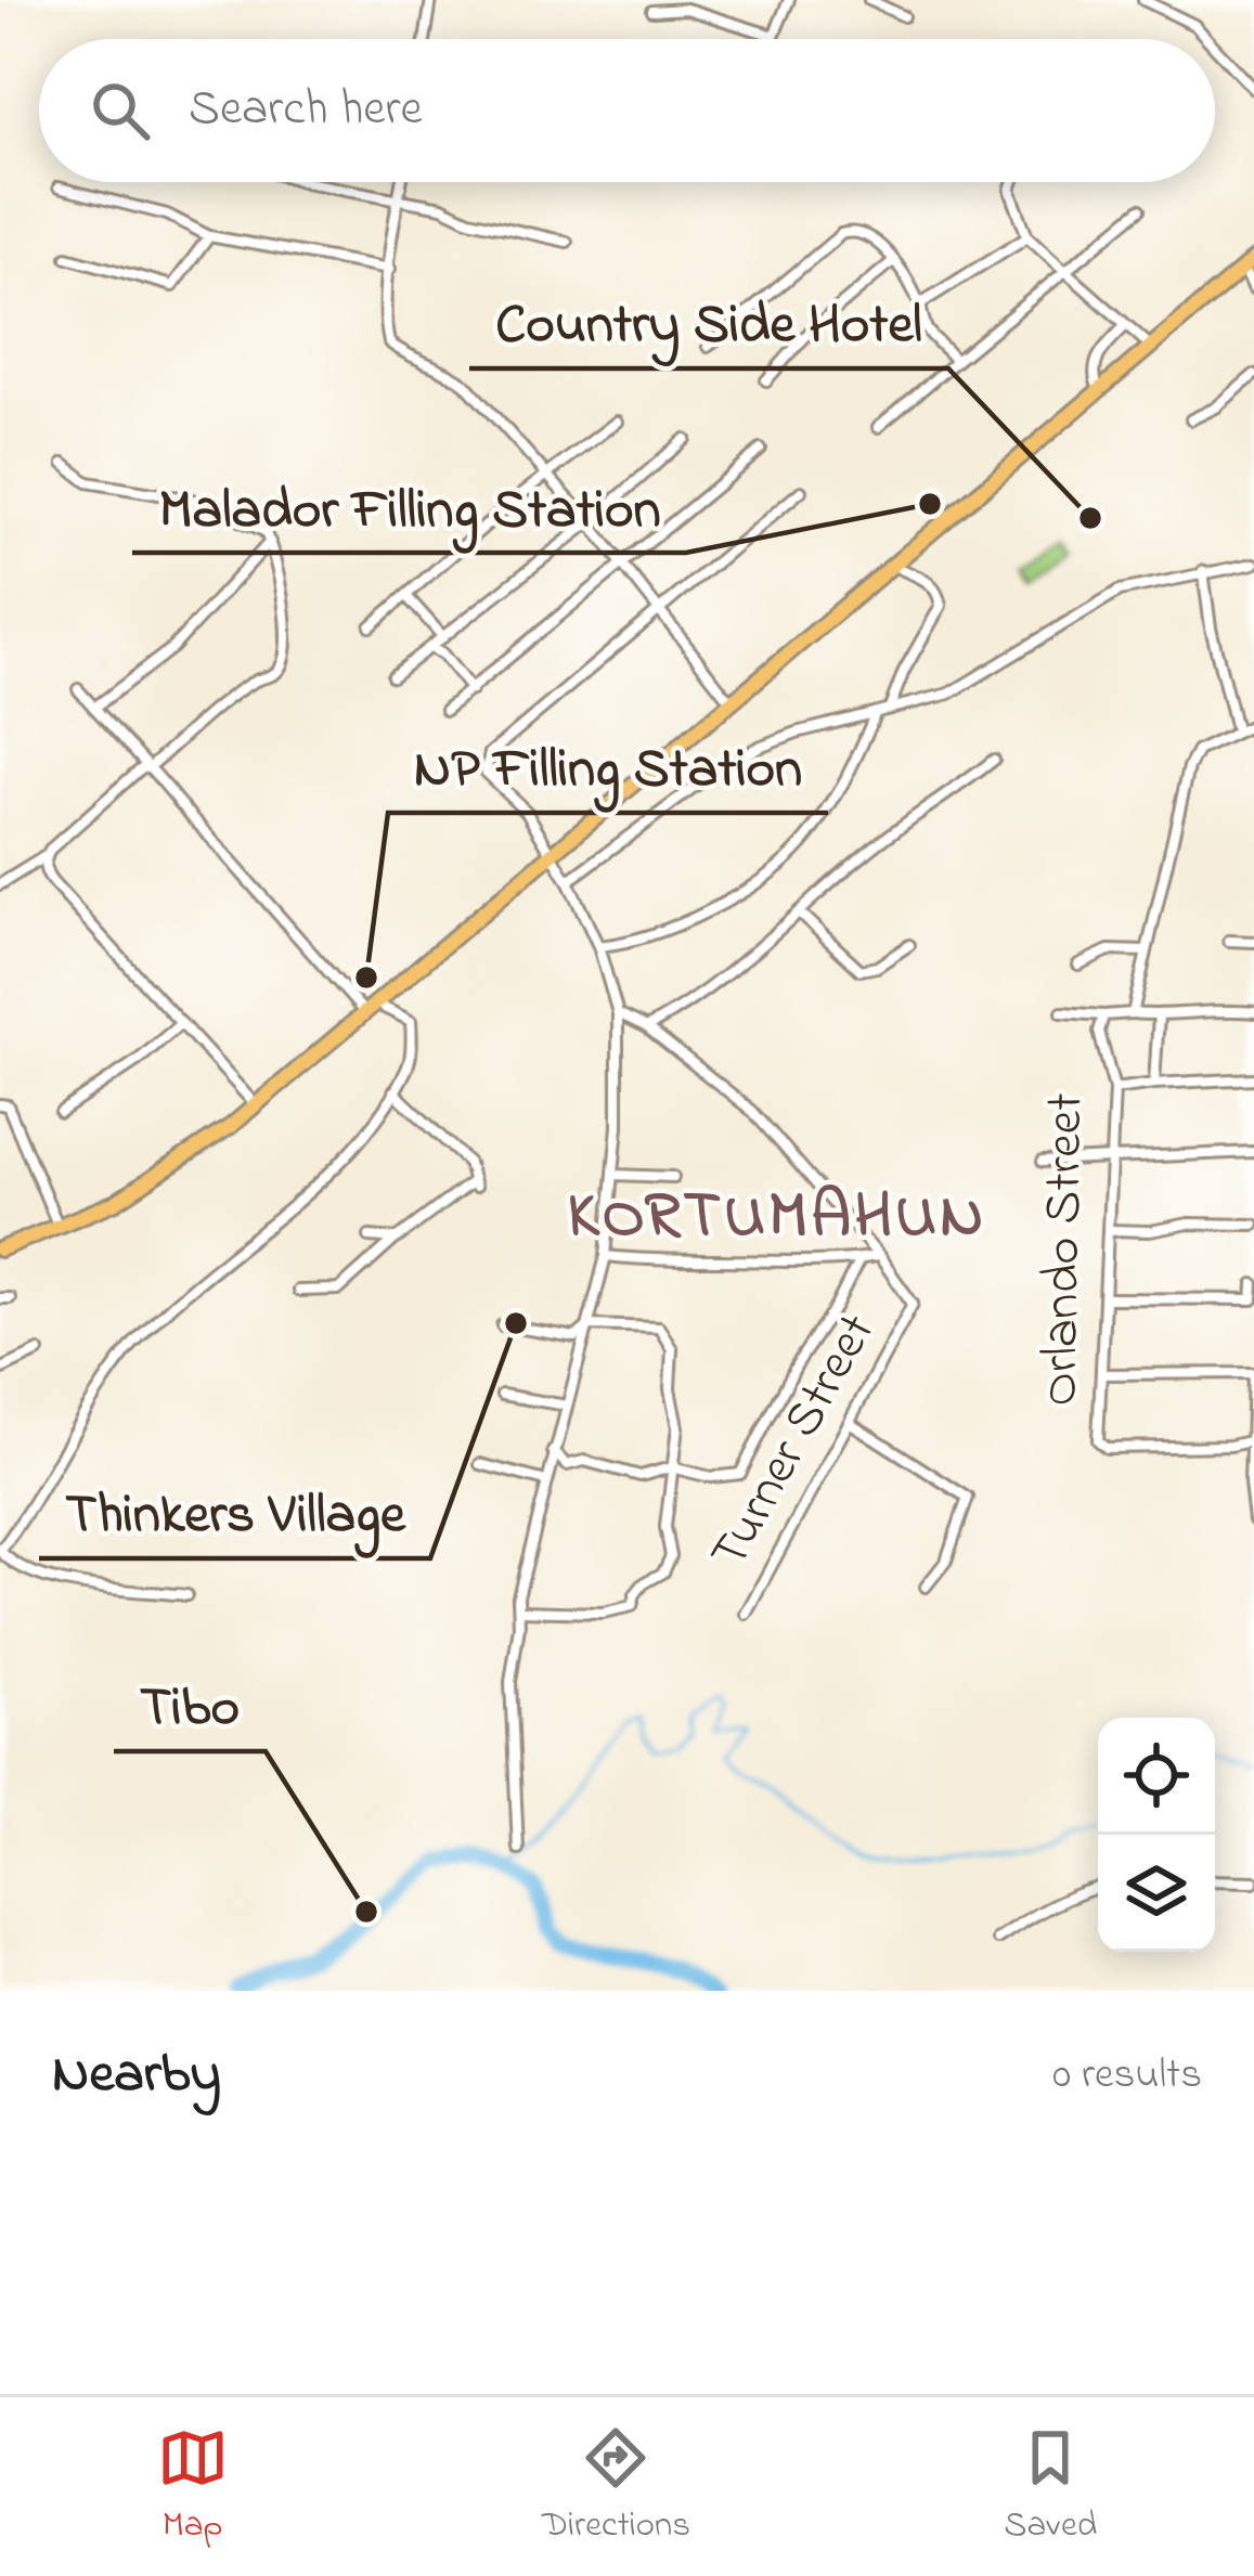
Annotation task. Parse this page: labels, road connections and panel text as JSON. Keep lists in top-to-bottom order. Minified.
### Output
{"streets":{"street":["Orlando Street","Turner Street"]},"districts":["KORTUMAHUN"],"places":["Malador Filling Station","Country Side Hotel","NP Filling Station","Thinkers Village","Tibo"],"page":{"search":"Search here","heading":["Nearby","0 results"],"nav":["Map","Directions","Saved"]}}
